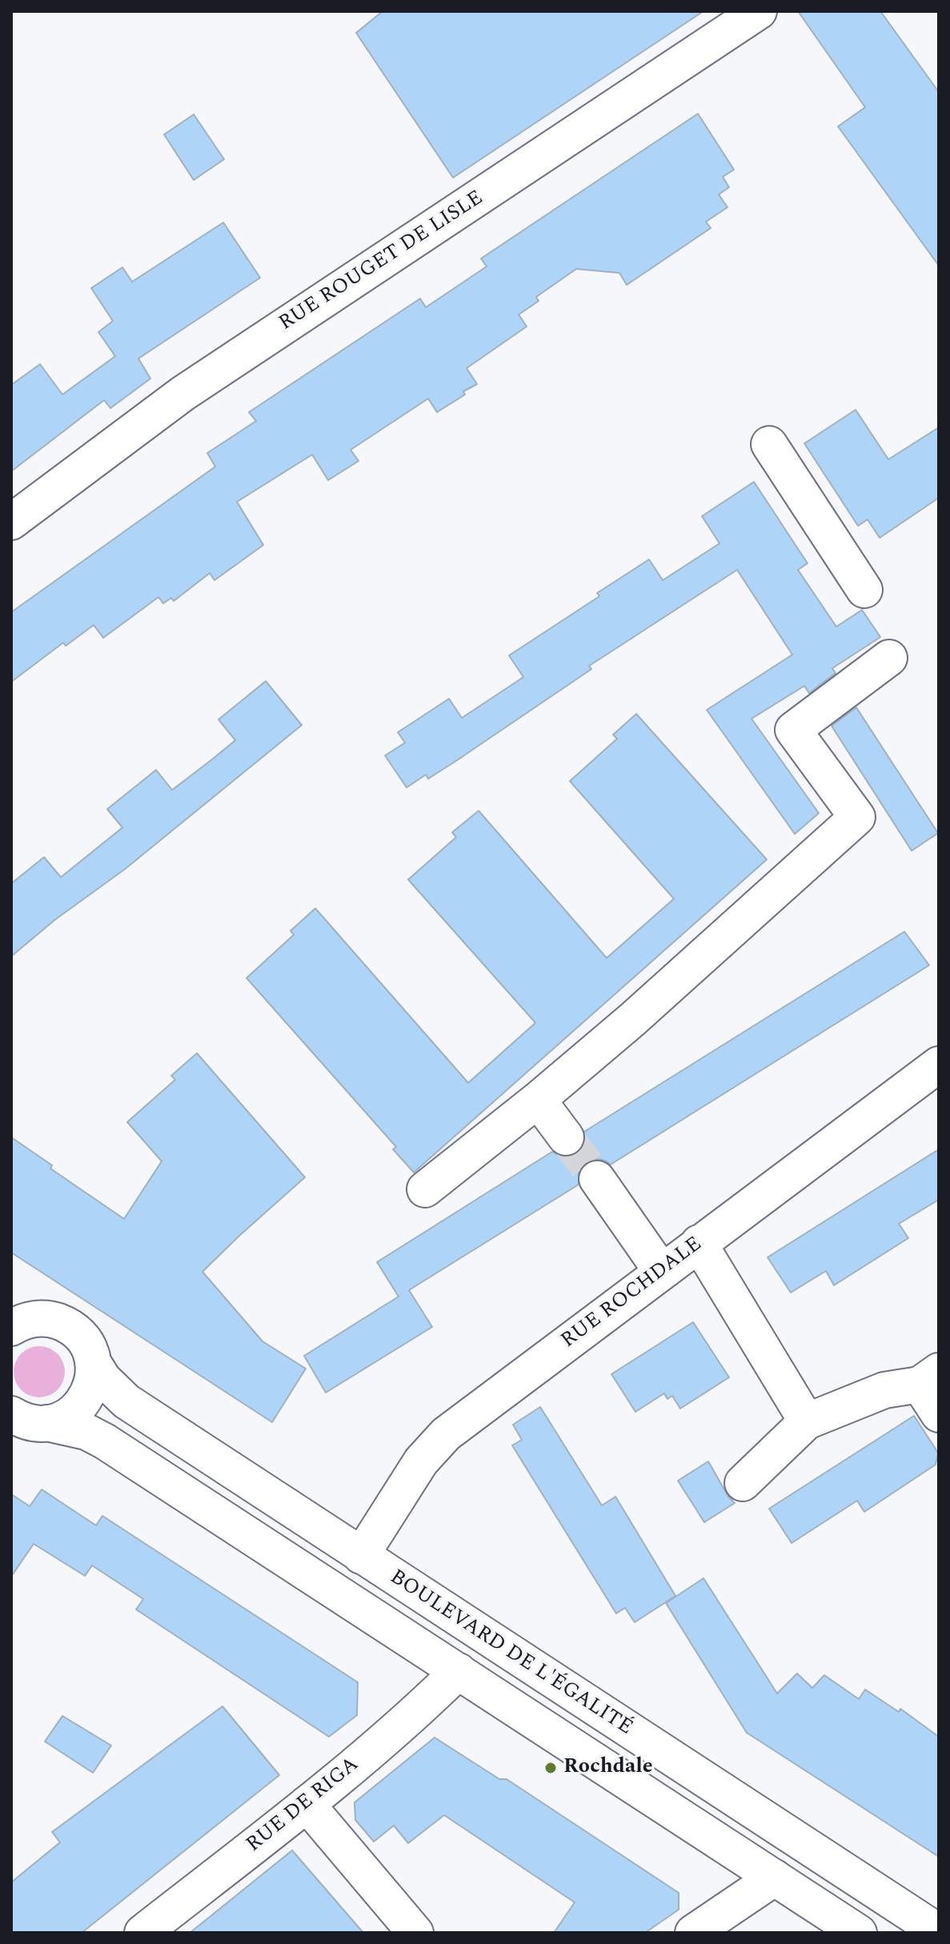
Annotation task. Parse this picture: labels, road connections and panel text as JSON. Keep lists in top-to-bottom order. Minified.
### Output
{"streets":{"street":["RUE ROUGET DE LISLE","RUE ROCHDALE","BOULEVARD DE L'ÉGALITÉ","RUE DE RIGA"]},"crossings":[["RUE ROCHDALE","BOULEVARD DE L'ÉGALITÉ"],["BOULEVARD DE L'ÉGALITÉ","RUE DE RIGA"]],"places":["Rochdale"]}
